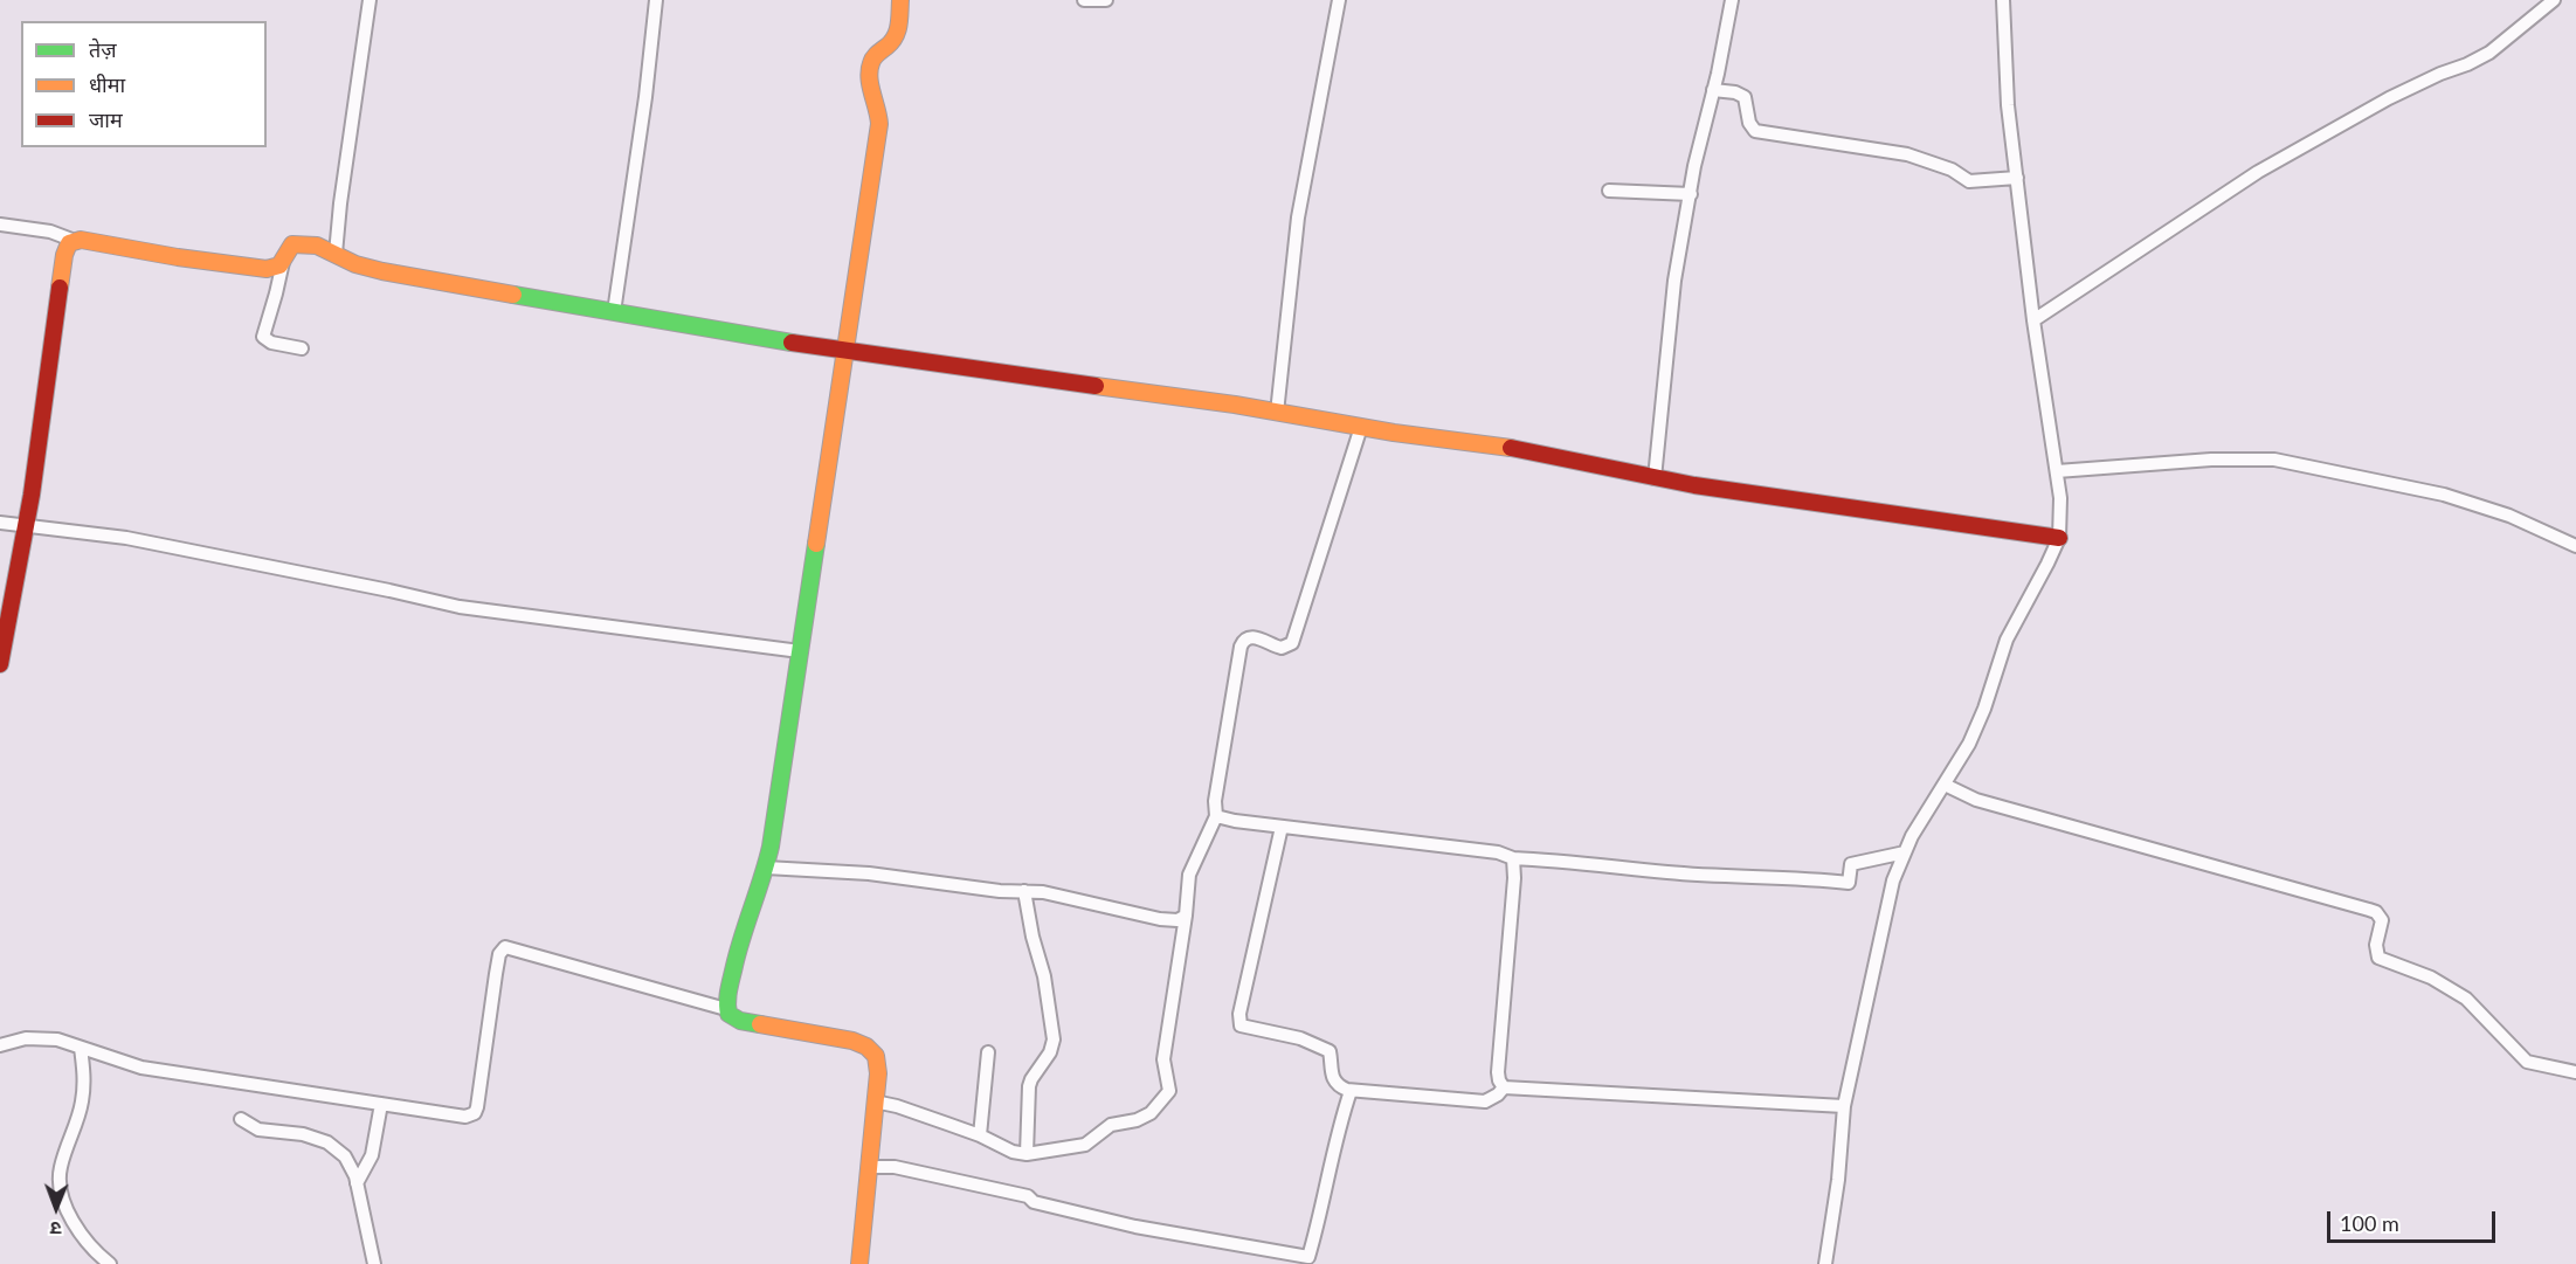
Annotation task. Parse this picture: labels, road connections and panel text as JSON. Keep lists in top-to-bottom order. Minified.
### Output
{"legend":["तेज़","धीमा","जाम"],"scale_bar":"100 m","north":"bottom"}
